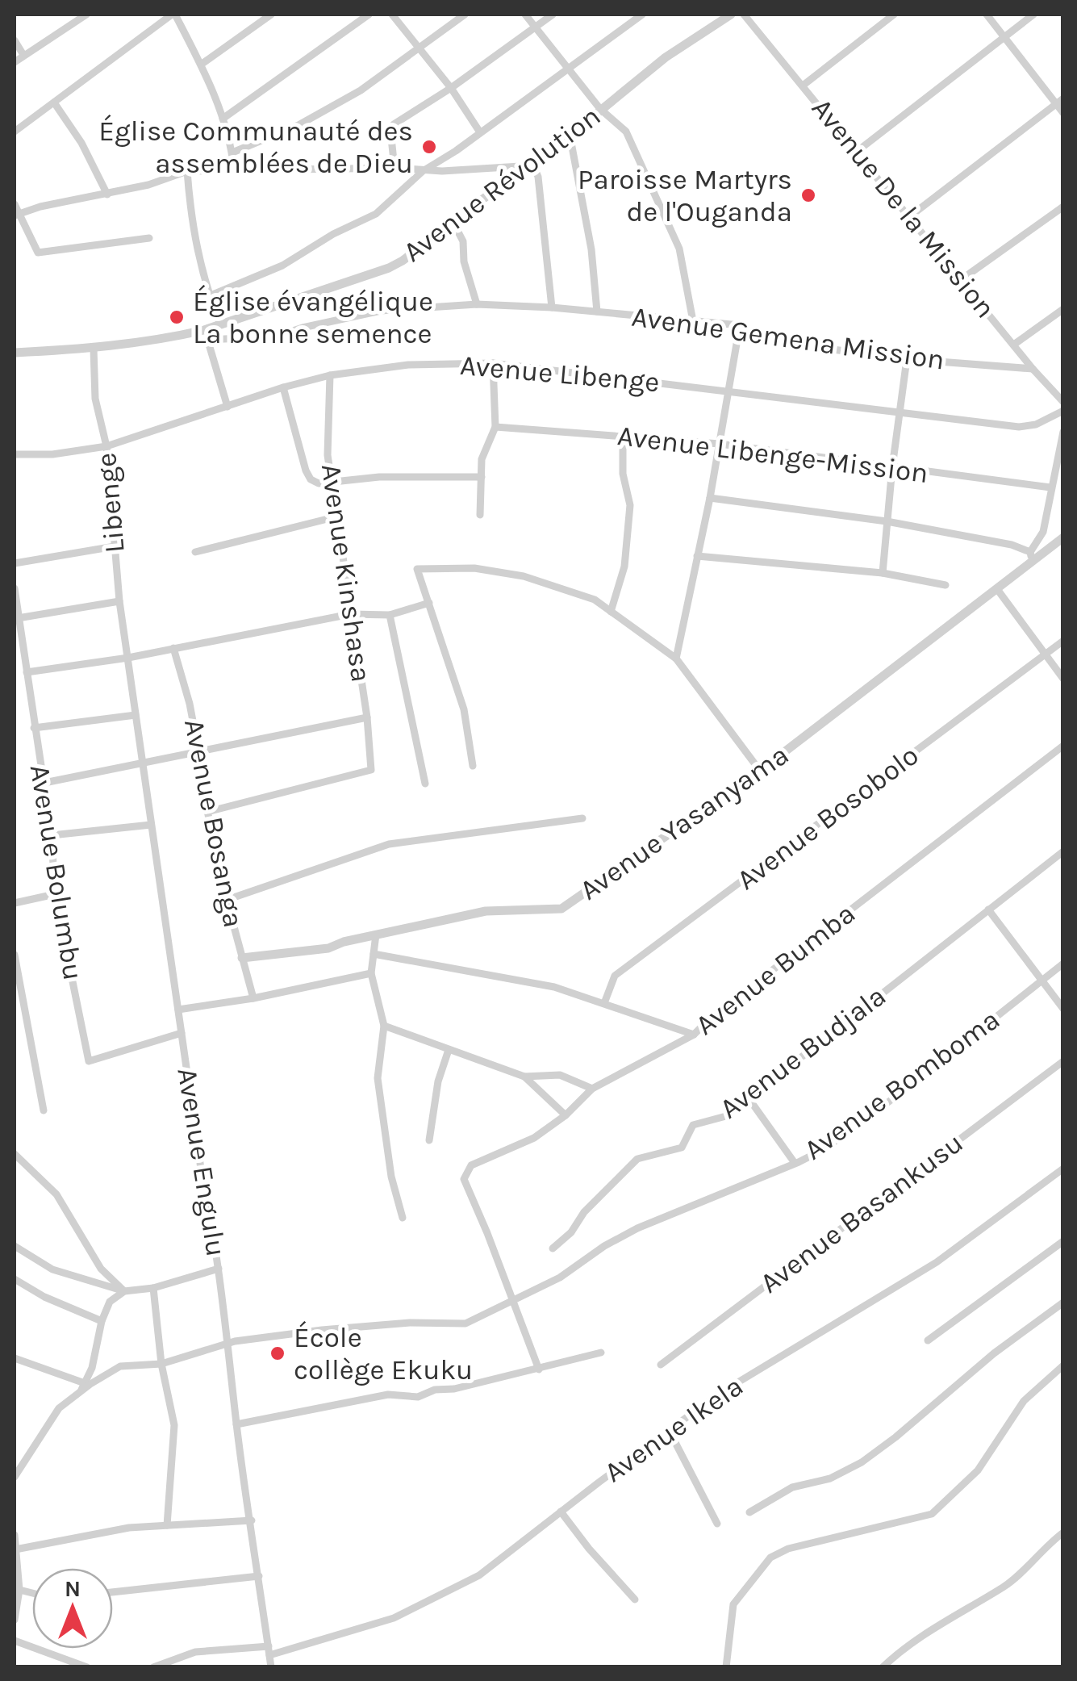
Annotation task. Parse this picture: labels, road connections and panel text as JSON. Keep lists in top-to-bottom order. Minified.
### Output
{"streets":{"street":["Avenue Révolution","Avenue De la Mission","Avenue Gemena Mission","Avenue Libenge","Avenue Libenge-Mission","Libenge","Avenue Kinshasa","Avenue Bosobolo","Avenue Yasanyama","Avenue Bosanga","Avenue Bolumbu","Avenue Bumba","Avenue Budjala","Avenue Bomboma","Avenue Engulu","Avenue Basankusu","Avenue Ikela"]},"crossings":[["Avenue Révolution","Avenue Gemena Mission"],["Avenue Révolution","Libenge"],["Avenue De la Mission","Avenue Gemena Mission"],["Avenue Libenge","Libenge"],["Avenue Libenge","Avenue Kinshasa"],["Libenge","Avenue Engulu"],["Avenue Kinshasa","Avenue Bosanga"],["Avenue Yasanyama","Avenue Bosanga"],["Avenue Bolumbu","Avenue Engulu"],["Avenue Bumba","Avenue Bomboma"],["Avenue Bomboma","Avenue Engulu"],["Avenue Engulu","Avenue Ikela"]],"places":["Église Communauté des assemblées de Dieu","Paroisse Martyrs de l'Ouganda","Église évangélique La bonne semence","École collège Ekuku"],"north":"top"}
